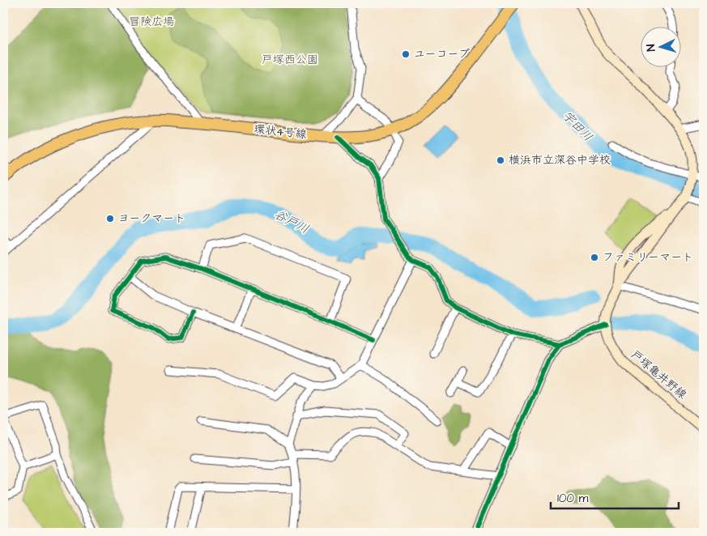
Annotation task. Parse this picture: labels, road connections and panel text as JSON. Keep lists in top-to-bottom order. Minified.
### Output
{"streets":{"main road":["環状4号線","戸塚亀井野線"]},"water":["宇田川","谷戸川"],"parks":["冒険広場","戸塚西公園"],"places":["ユーコープ","横浜市立深谷中学校","ヨークマート","ファミリーマート"],"scale_bar":"100 m","north":"left"}
